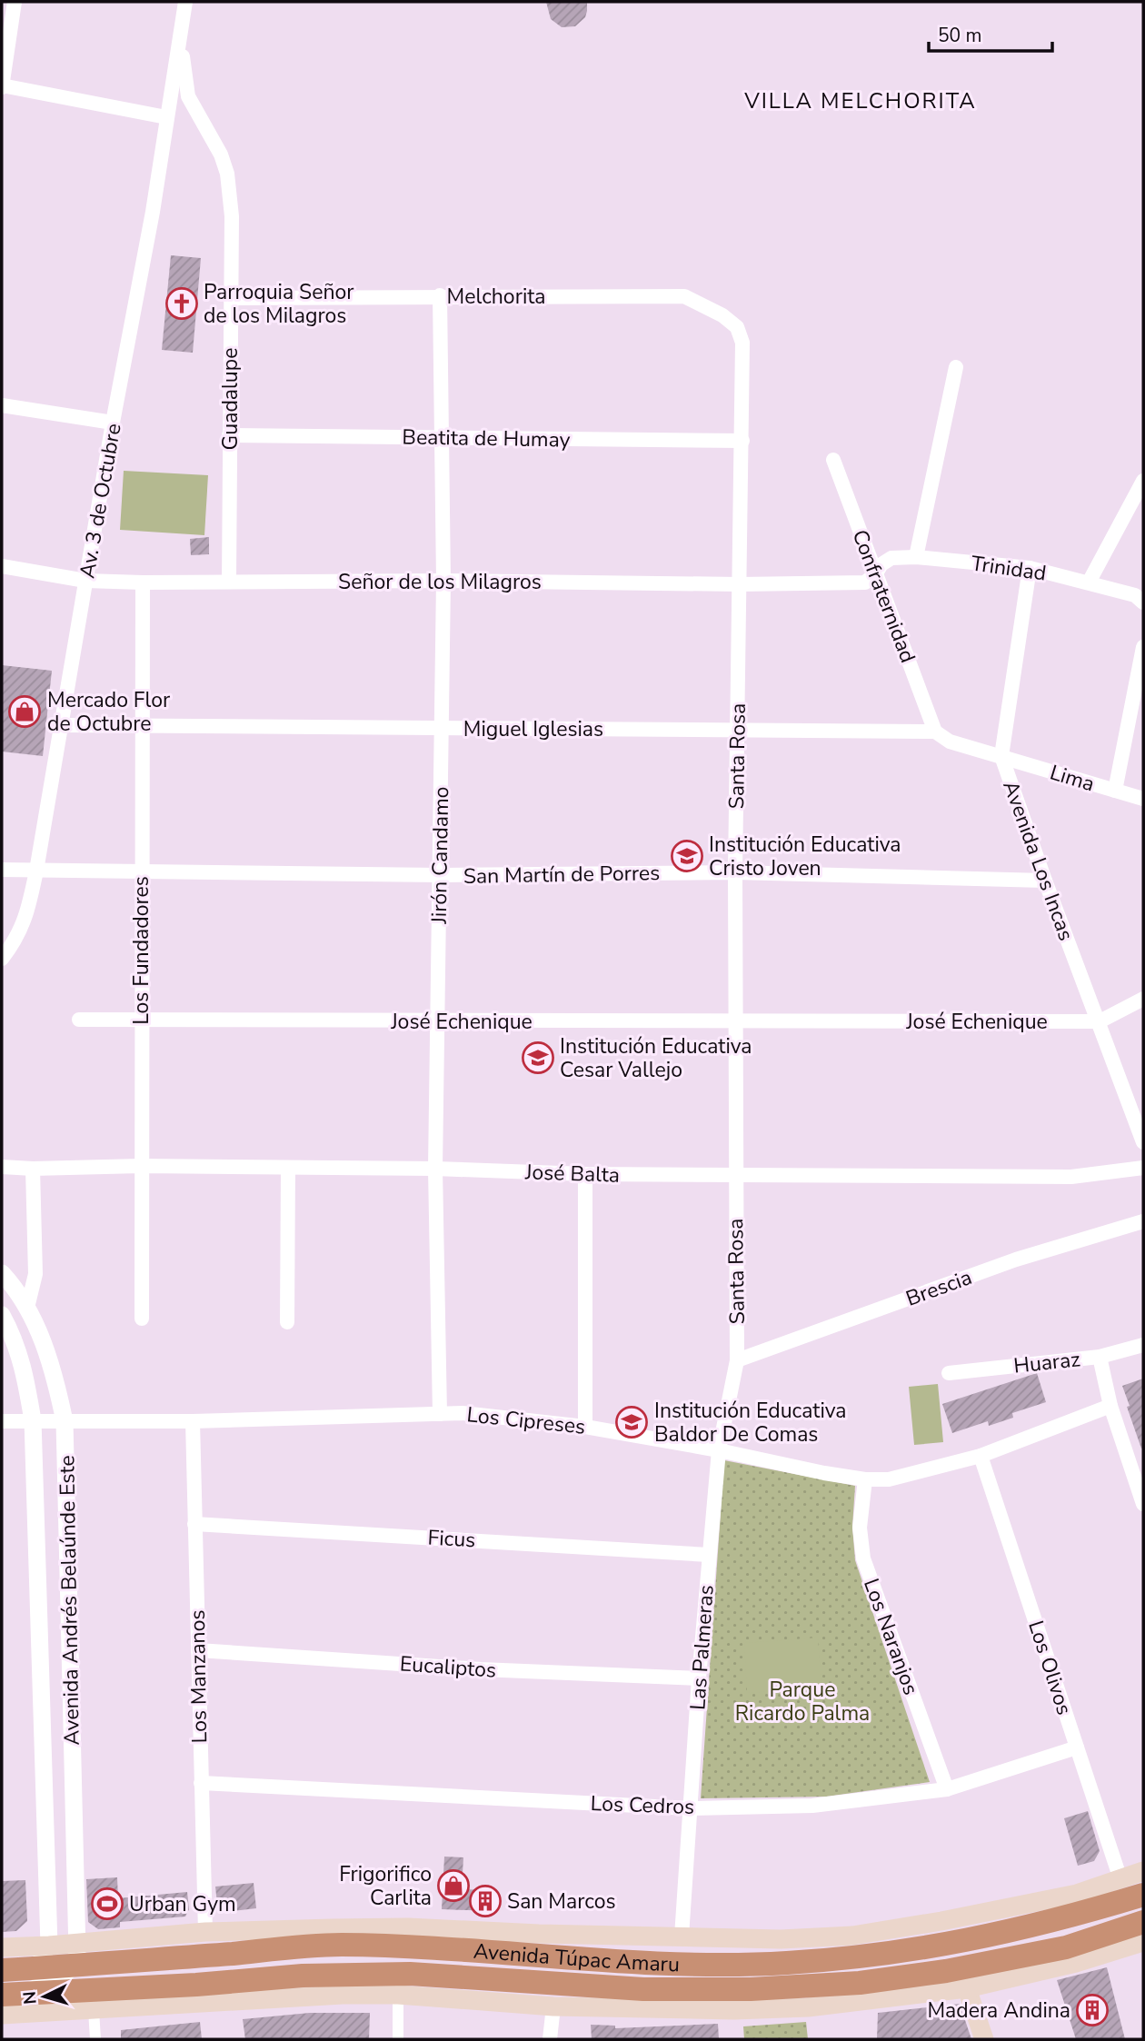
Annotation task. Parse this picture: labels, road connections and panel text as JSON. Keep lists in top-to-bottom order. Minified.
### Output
{"streets":{"highway":["Avenida Túpac Amaru"],"street":["Melchorita","Guadalupe","Beatita de Humay","Av. 3 de Octubre","Trinidad","Señor de los Milagros","Confraternidad","Miguel Iglesias","Santa Rosa","Lima","Jirón Candamo","Avenida Los Incas","San Martín de Porres","Los Fundadores","José Echenique","José Balta","Brescia","Huaraz","Los Cipreses","Ficus","Avenida Andrés Belaúnde Este","Los Naranjos","Las Palmeras","Eucaliptos","Los Olivos","Los Manzanos","Los Cedros"]},"crossings":[["Melchorita","Guadalupe"],["Melchorita","Santa Rosa"],["Melchorita","Jirón Candamo"],["Guadalupe","Beatita de Humay"],["Guadalupe","Av. 3 de Octubre"],["Guadalupe","Señor de los Milagros"],["Beatita de Humay","Santa Rosa"],["Beatita de Humay","Jirón Candamo"],["Av. 3 de Octubre","Señor de los Milagros"],["Av. 3 de Octubre","Miguel Iglesias"],["Av. 3 de Octubre","San Martín de Porres"],["Trinidad","Señor de los Milagros"],["Trinidad","Confraternidad"],["Trinidad","Avenida Los Incas"],["Señor de los Milagros","Confraternidad"],["Señor de los Milagros","Santa Rosa"],["Señor de los Milagros","Jirón Candamo"],["Señor de los Milagros","Los Fundadores"],["Confraternidad","Miguel Iglesias"],["Miguel Iglesias","Santa Rosa"],["Miguel Iglesias","Lima"],["Miguel Iglesias","Jirón Candamo"],["Miguel Iglesias","Avenida Los Incas"],["Miguel Iglesias","Los Fundadores"],["Santa Rosa","San Martín de Porres"],["Santa Rosa","José Echenique"],["Santa Rosa","José Balta"],["Santa Rosa","Brescia"],["Santa Rosa","Las Palmeras"],["Lima","Avenida Los Incas"],["Jirón Candamo","San Martín de Porres"],["Jirón Candamo","José Echenique"],["Jirón Candamo","José Balta"],["Jirón Candamo","Los Cipreses"],["Avenida Los Incas","San Martín de Porres"],["Avenida Los Incas","José Echenique"],["San Martín de Porres","Los Fundadores"],["Los Fundadores","José Echenique"],["Los Fundadores","José Balta"],["Brescia","Las Palmeras"],["Los Cipreses","Avenida Andrés Belaúnde Este"],["Los Cipreses","Los Naranjos"],["Los Cipreses","Las Palmeras"],["Los Cipreses","Los Olivos"],["Los Cipreses","Los Manzanos"],["Ficus","Las Palmeras"],["Ficus","Los Manzanos"],["Avenida Andrés Belaúnde Este","Avenida Túpac Amaru"],["Los Naranjos","Los Cedros"],["Las Palmeras","Eucaliptos"],["Las Palmeras","Los Cedros"],["Las Palmeras","Avenida Túpac Amaru"],["Eucaliptos","Los Manzanos"],["Los Olivos","Los Cedros"],["Los Olivos","Avenida Túpac Amaru"],["Los Manzanos","Los Cedros"],["Los Manzanos","Avenida Túpac Amaru"]],"districts":["VILLA MELCHORITA"],"parks":["Parque Ricardo Palma"],"places":{"church":["Parroquia Señor de los Milagros"],"shop":["Mercado Flor de Octubre","Frigorifico Carlita"],"school or university":["Institución Educativa Cristo Joven","Institución Educativa Cesar Vallejo","Institución Educativa Baldor De Comas"],"building":["San Marcos","Madera Andina"],"sports":["Urban Gym"]},"scale_bar":"50 m","north":"left"}
